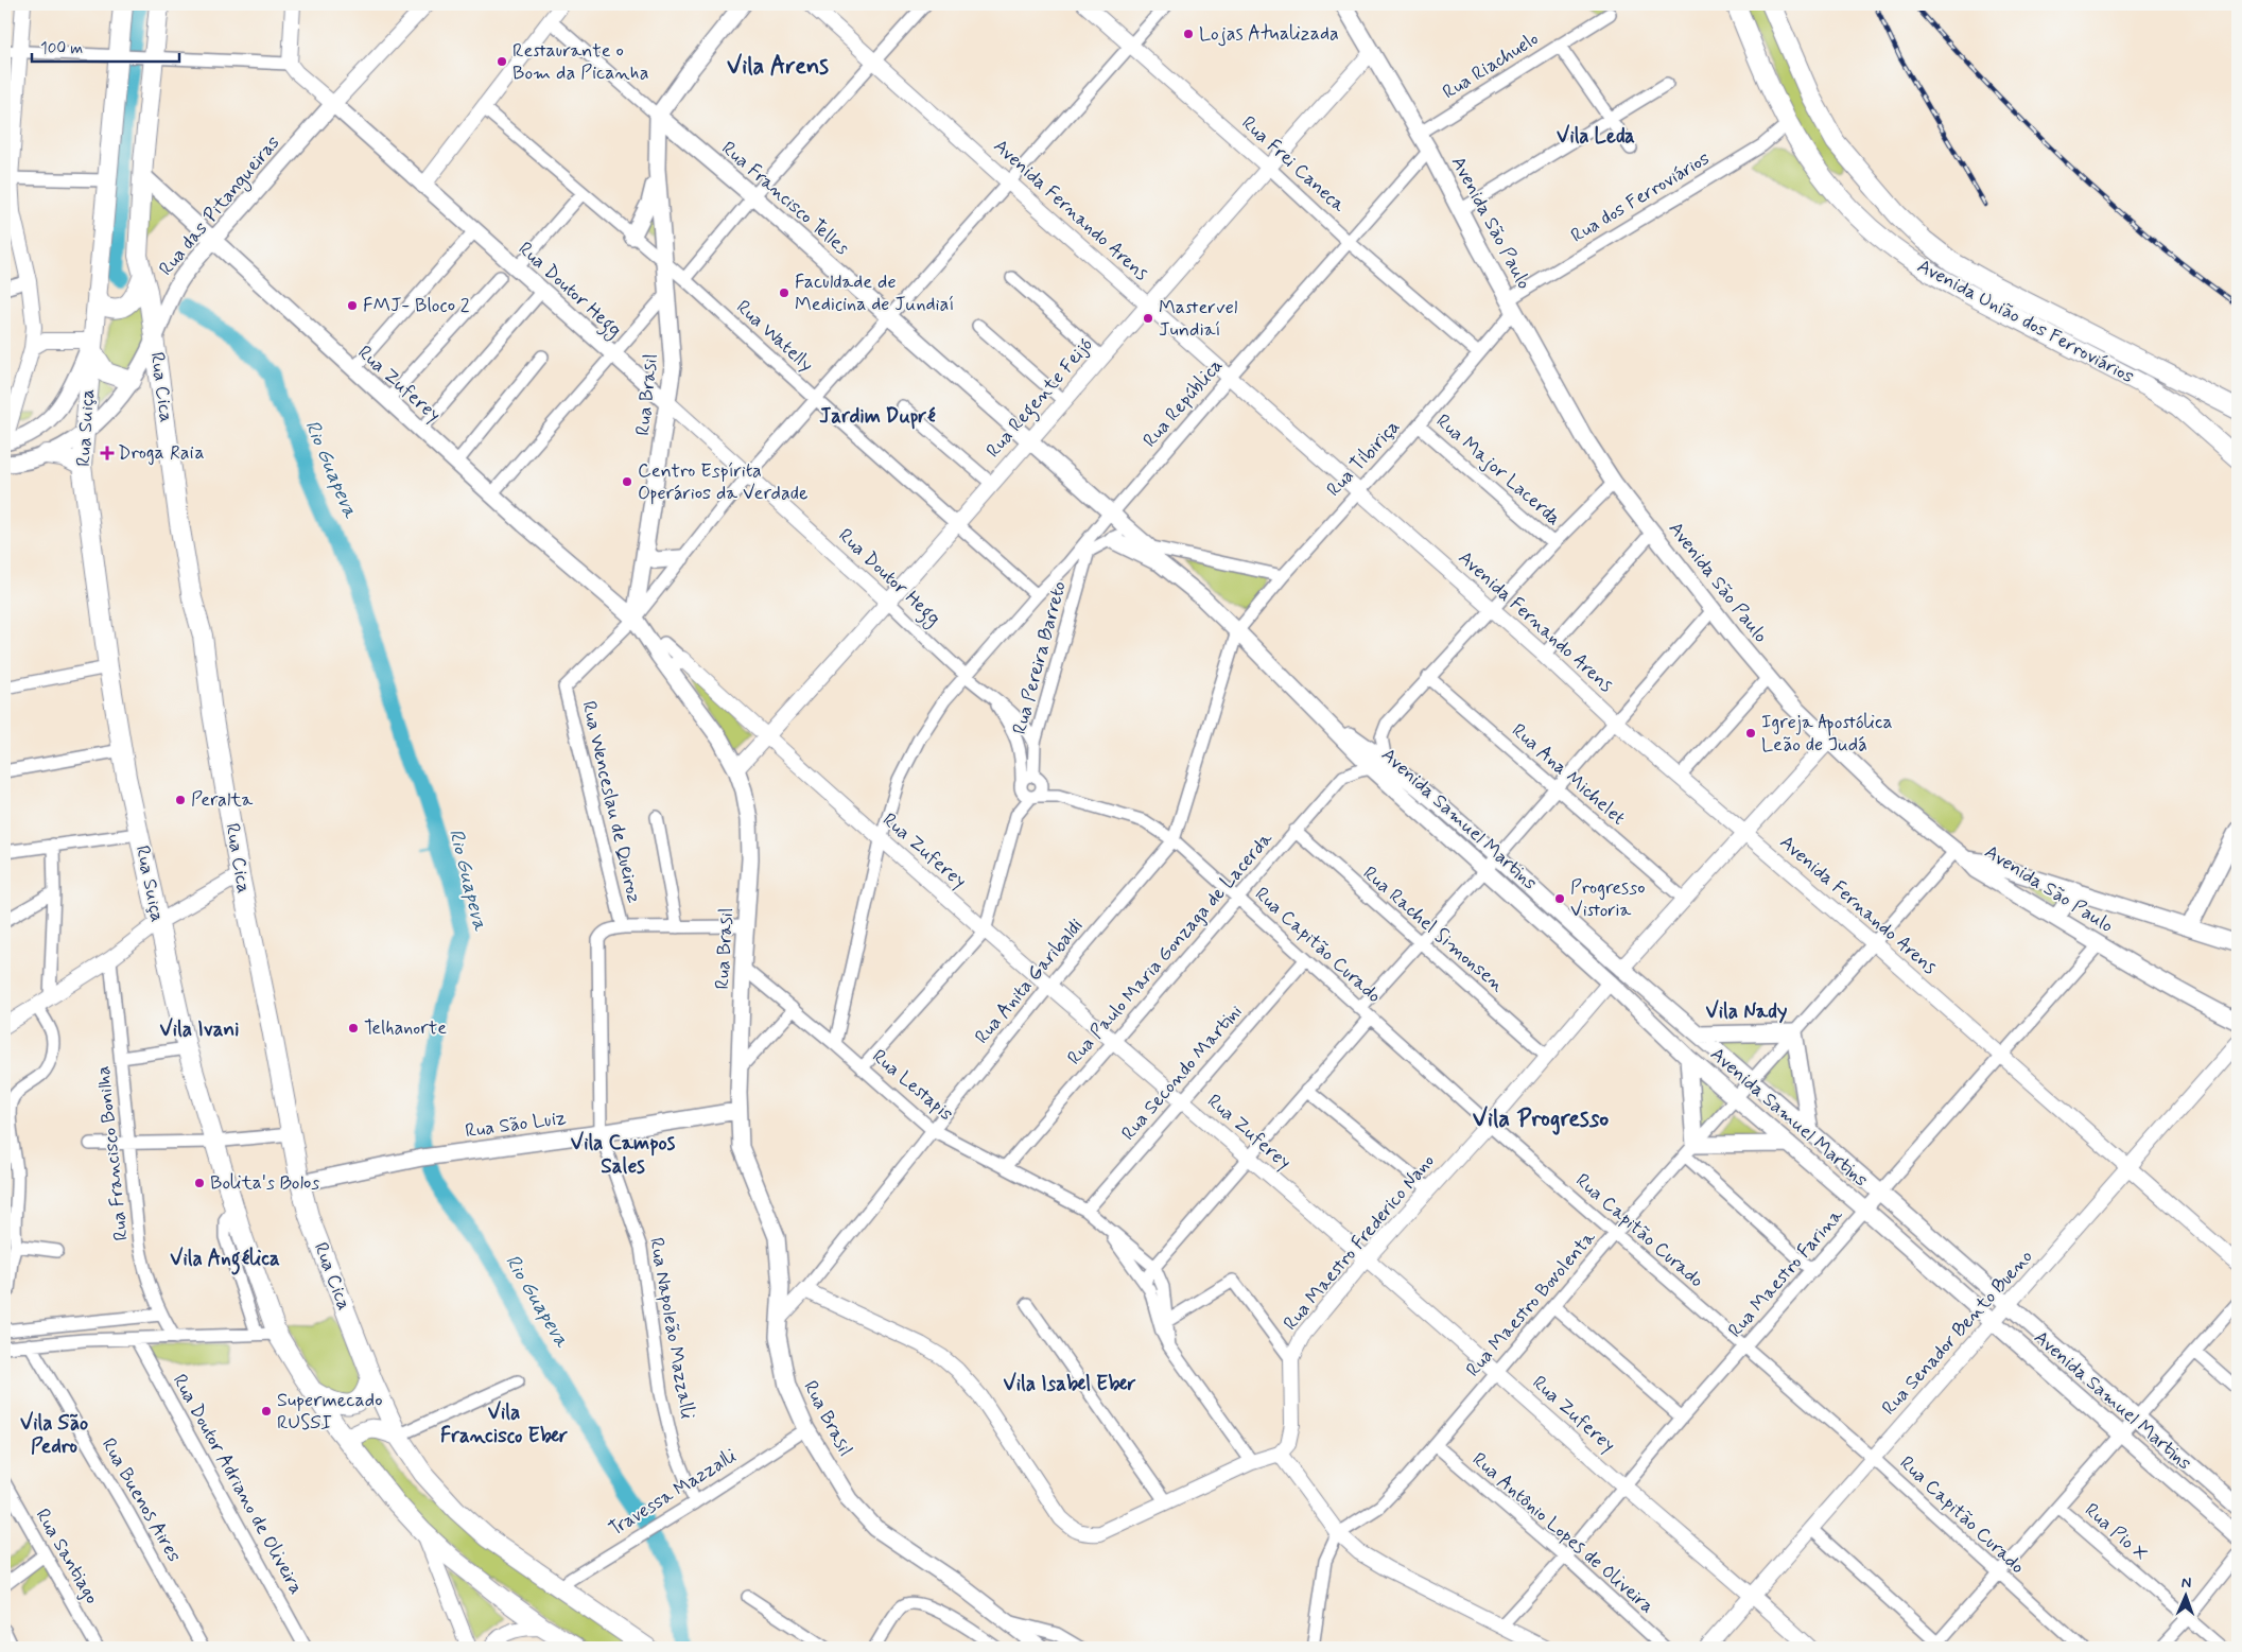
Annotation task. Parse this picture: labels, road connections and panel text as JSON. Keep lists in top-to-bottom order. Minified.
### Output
{"streets":{"main road":["Rua Francisco Telles","Rua das Pitangueiras","Avenida São Paulo","Rua Doutor Hegg","Avenida União dos Ferroviários","Rua Zuferey","Rua Cica","Rua Brasil","Rua Suiça","Avenida Samuel Martins","Rua São Luiz"],"street":["Rua Riachuelo","Rua Frei Caneca","Rua dos Ferroviários","Avenida Fernando Arens","Rua Watelly","Rua Regente Feijó","Rua República","Rua Tibiriça","Rua Major Lacerda","Rua Pereira Barreto","Rua Ana Michelet","Rua Wenceslau de Queiroz","Rua Rachel Simonsen","Rua Capitão Curado","Rua Paulo Maria Gonzaga de Lacerda","Rua Anita Garibaldi","Rua Secondo Martini","Rua Lestapis","Rua Francisco Bonilha","Rua Maestro Frederico Nano","Rua Maestro Farina","Rua Maestro Bovolenta","Rua Napoleão Mazzalli","Rua Senador Bento Bueno","Rua Doutor Adriano de Oliveira","Travessa Mazzalli","Rua Buenos Aires","Rua Pio X","Rua Antônio Lopes de Oliveira","Rua Santiago"]},"crossings":[["Rua Riachuelo","Avenida São Paulo"],["Rua Frei Caneca","Rua Regente Feijó"],["Rua Frei Caneca","Rua República"],["Rua Frei Caneca","Rua Tibiriça"],["Rua dos Ferroviários","Avenida São Paulo"],["Rua dos Ferroviários","Avenida União dos Ferroviários"],["Rua dos Ferroviários","Rua Tibiriça"],["Rua Francisco Telles","Rua Regente Feijó"],["Rua Francisco Telles","Rua República"],["Rua Francisco Telles","Avenida Samuel Martins"],["Rua das Pitangueiras","Rua Doutor Hegg"],["Rua das Pitangueiras","Rua Zuferey"],["Rua das Pitangueiras","Rua Cica"],["Rua das Pitangueiras","Rua Suiça"],["Avenida Fernando Arens","Rua Regente Feijó"],["Avenida Fernando Arens","Rua República"],["Avenida Fernando Arens","Rua Tibiriça"],["Avenida Fernando Arens","Rua Maestro Farina"],["Avenida Fernando Arens","Rua Maestro Bovolenta"],["Avenida Fernando Arens","Rua Senador Bento Bueno"],["Avenida São Paulo","Rua Regente Feijó"],["Avenida São Paulo","Rua República"],["Avenida São Paulo","Rua Tibiriça"],["Avenida São Paulo","Rua Maestro Farina"],["Avenida São Paulo","Rua Maestro Bovolenta"],["Rua Doutor Hegg","Rua Brasil"],["Rua Doutor Hegg","Rua Regente Feijó"],["Rua Doutor Hegg","Rua Pereira Barreto"],["Rua Watelly","Rua Brasil"],["Rua Watelly","Rua Regente Feijó"],["Rua Zuferey","Rua Cica"],["Rua Zuferey","Rua Brasil"],["Rua Zuferey","Rua Regente Feijó"],["Rua Zuferey","Rua Pereira Barreto"],["Rua Zuferey","Rua Wenceslau de Queiroz"],["Rua Zuferey","Rua Paulo Maria Gonzaga de Lacerda"],["Rua Zuferey","Rua Anita Garibaldi"],["Rua Zuferey","Rua Secondo Martini"],["Rua Zuferey","Rua Maestro Frederico Nano"],["Rua Zuferey","Rua Maestro Farina"],["Rua Zuferey","Rua Maestro Bovolenta"],["Rua Zuferey","Rua Senador Bento Bueno"],["Rua Cica","Rua São Luiz"],["Rua Cica","Travessa Mazzalli"],["Rua Brasil","Rua Regente Feijó"],["Rua Brasil","Rua Wenceslau de Queiroz"],["Rua Brasil","Rua Anita Garibaldi"],["Rua Brasil","Rua Lestapis"],["Rua Brasil","Rua São Luiz"],["Rua Brasil","Travessa Mazzalli"],["Rua República","Avenida Samuel Martins"],["Rua Tibiriça","Rua Major Lacerda"],["Rua Tibiriça","Avenida Samuel Martins"],["Rua Tibiriça","Rua Anita Garibaldi"],["Rua Pereira Barreto","Rua Lestapis"],["Rua Wenceslau de Queiroz","Rua Napoleão Mazzalli"],["Avenida Samuel Martins","Rua Paulo Maria Gonzaga de Lacerda"],["Avenida Samuel Martins","Rua Anita Garibaldi"],["Avenida Samuel Martins","Rua Maestro Frederico Nano"],["Avenida Samuel Martins","Rua Maestro Farina"],["Avenida Samuel Martins","Rua Maestro Bovolenta"],["Avenida Samuel Martins","Rua Senador Bento Bueno"],["Rua Rachel Simonsen","Rua Paulo Maria Gonzaga de Lacerda"],["Rua Rachel Simonsen","Rua Maestro Frederico Nano"],["Rua Capitão Curado","Rua Paulo Maria Gonzaga de Lacerda"],["Rua Capitão Curado","Rua Anita Garibaldi"],["Rua Capitão Curado","Rua Secondo Martini"],["Rua Capitão Curado","Rua Maestro Frederico Nano"],["Rua Capitão Curado","Rua Maestro Farina"],["Rua Capitão Curado","Rua Maestro Bovolenta"],["Rua Capitão Curado","Rua Senador Bento Bueno"],["Rua Paulo Maria Gonzaga de Lacerda","Rua Lestapis"],["Rua Anita Garibaldi","Rua Lestapis"],["Rua Secondo Martini","Rua Lestapis"],["Rua São Luiz","Rua Napoleão Mazzalli"],["Rua Maestro Farina","Rua Antônio Lopes de Oliveira"],["Rua Maestro Bovolenta","Rua Antônio Lopes de Oliveira"],["Rua Napoleão Mazzalli","Travessa Mazzalli"]],"districts":["Vila Arens","Vila Leda","Jardim Dupré","Vila Nady","Vila Ivani","Vila Progresso","Vila Campos Sales","Vila Angélica","Vila Isabel Eber","Vila Francisco Eber","Vila São Pedro"],"water":["Rio Guapeva"],"places":{"other":["Lojas Atualizada","Restaurante o Bom da Picanha","Faculdade de Medicina de Jundiaí","FMJ- Bloco 2","Mastervel Jundiaí","Centro Espírita Operários da Verdade","Igreja Apostólica Leão de Judá","Peralta","Progresso Vistoria","Telhanorte","Bolita's Bolos","Supermecado RUSSI"],"health":["Droga Raia"]},"scale_bar":"100 m","north":"top"}
